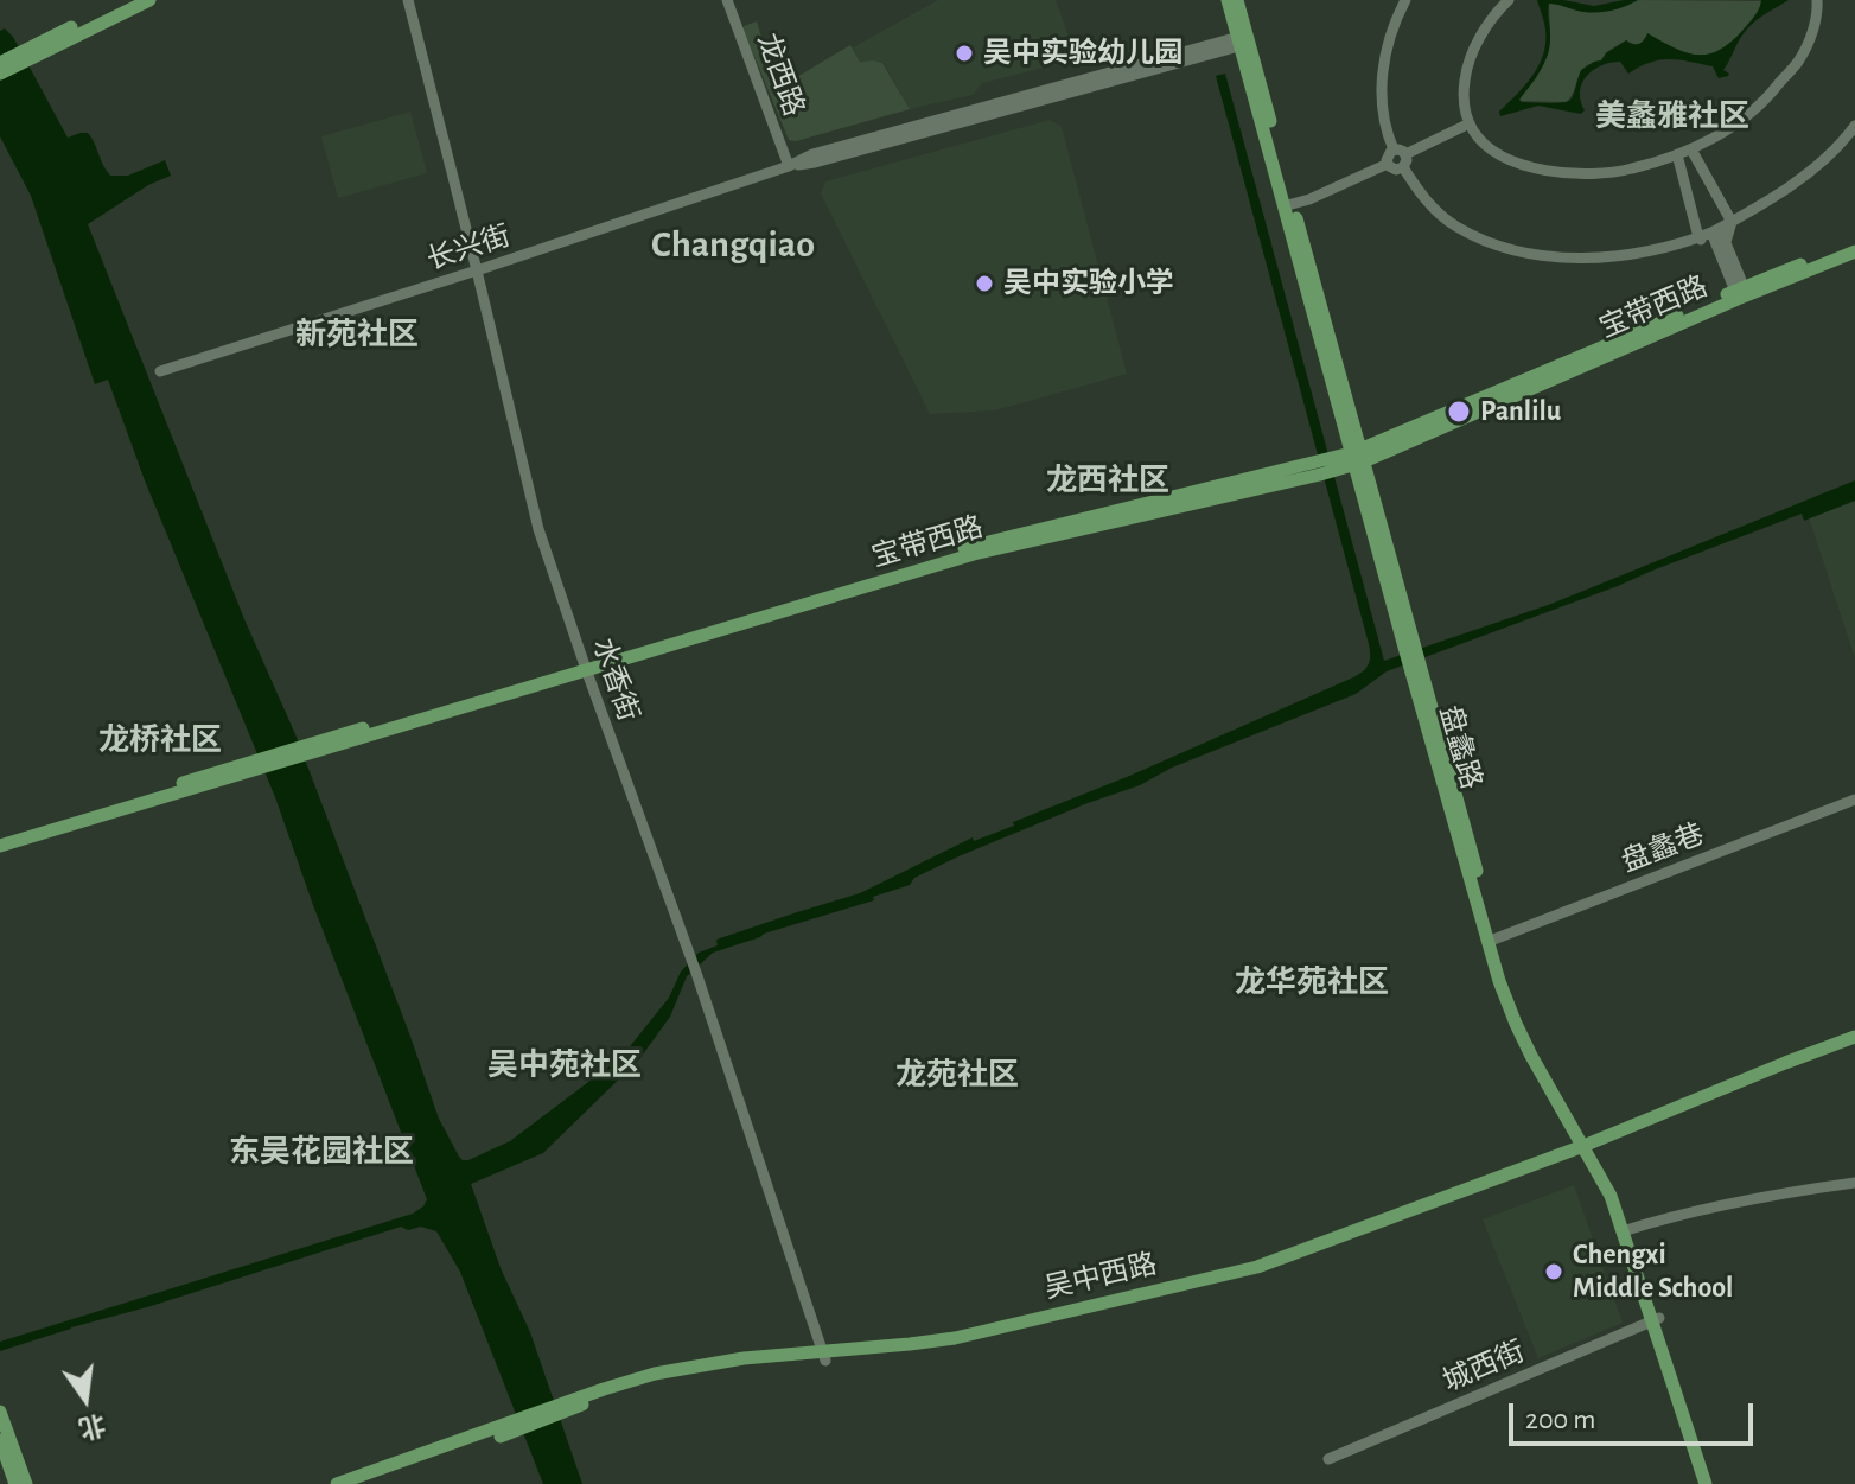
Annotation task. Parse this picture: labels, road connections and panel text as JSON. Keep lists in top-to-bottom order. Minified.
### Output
{"streets":{"main road":["宝带西路","盘蠡路","吴中西路"],"street":["龙西路","长兴街","水香街","盘蠡巷","城西街"]},"crossings":[["龙西路","长兴街"],["长兴街","水香街"],["长兴街","盘蠡路"],["宝带西路","水香街"],["宝带西路","盘蠡路"],["水香街","吴中西路"],["盘蠡路","盘蠡巷"],["盘蠡路","吴中西路"],["盘蠡路","城西街"]],"districts":["美蠡雅社区","Changqiao","新苑社区","龙西社区","龙桥社区","龙华苑社区","吴中苑社区","龙苑社区","东吴花园社区"],"places":["吴中实验幼儿园","吴中实验小学","Panlilu","Chengxi Middle School"],"scale_bar":"200 m","north":"bottom"}
